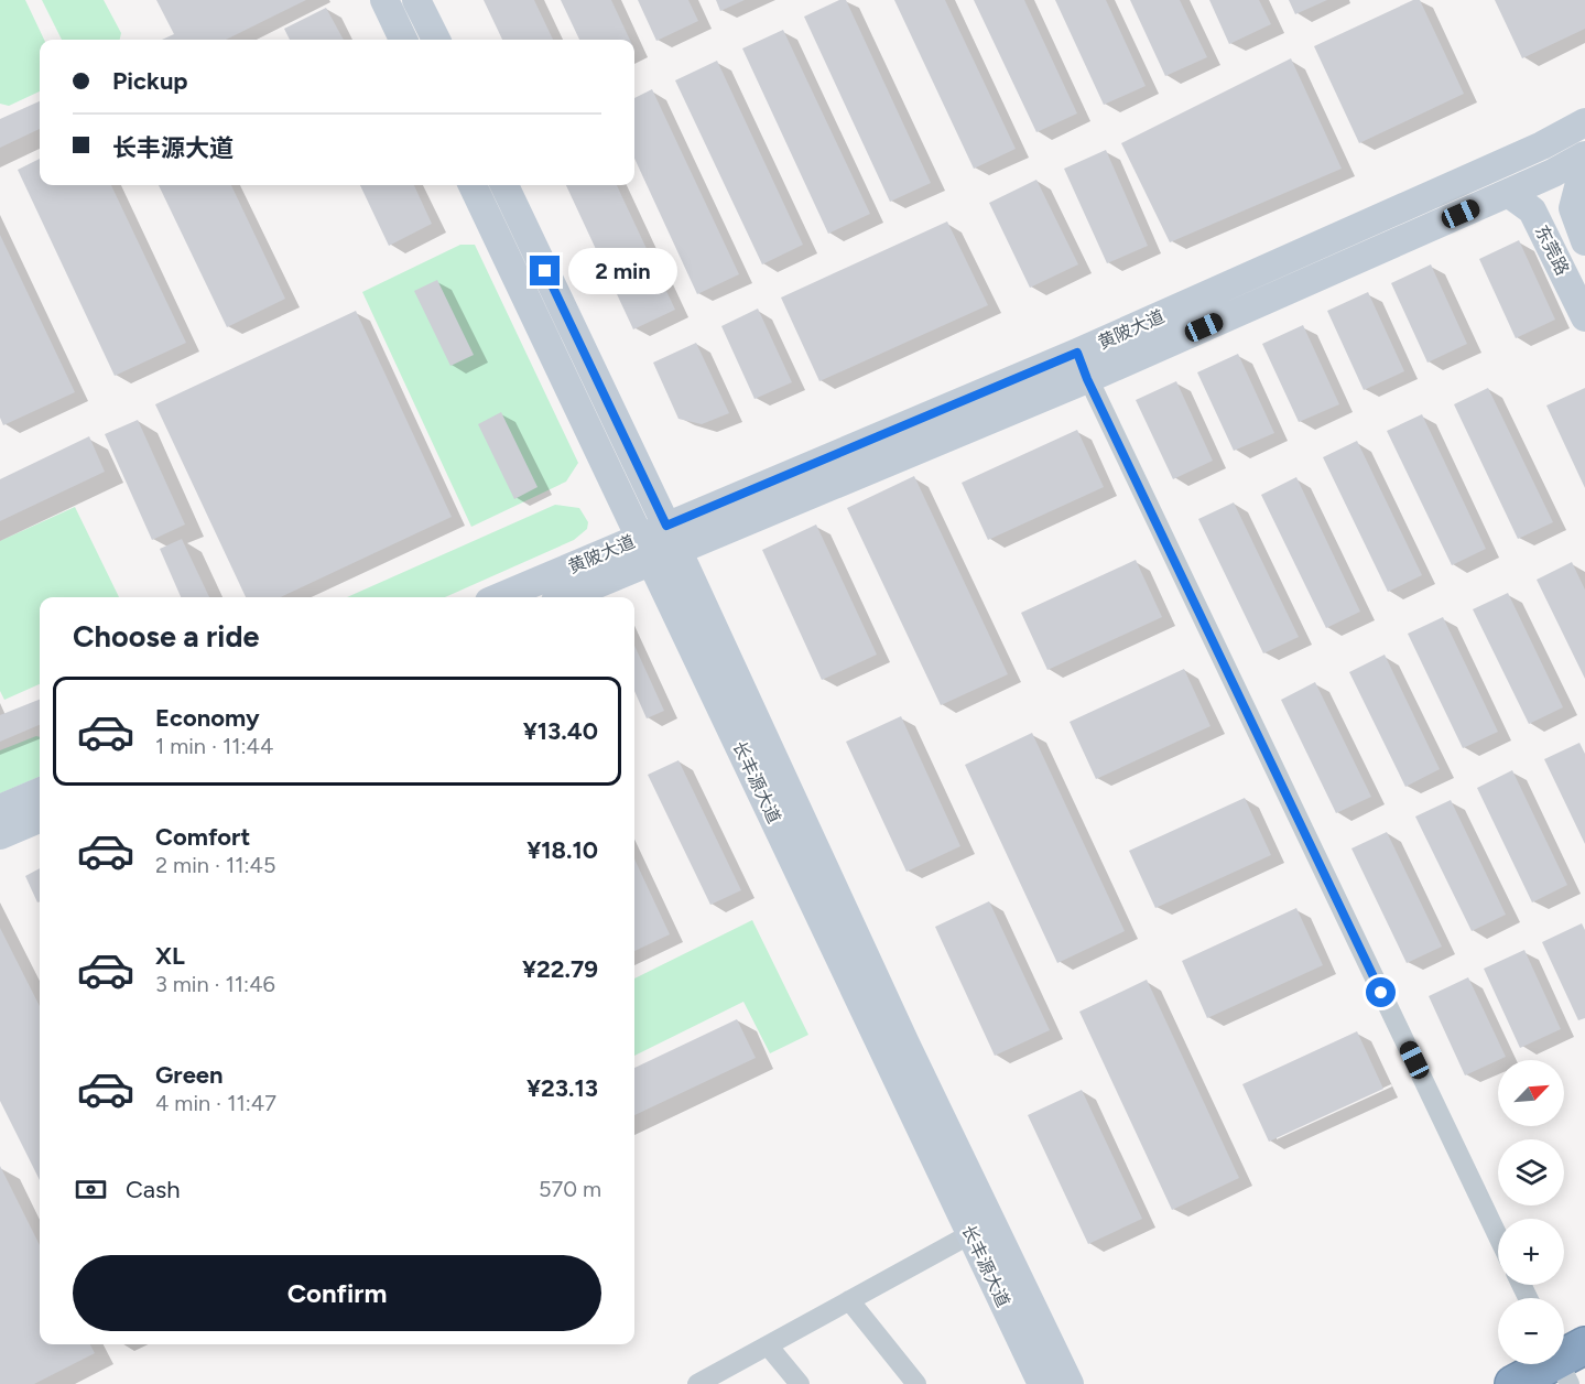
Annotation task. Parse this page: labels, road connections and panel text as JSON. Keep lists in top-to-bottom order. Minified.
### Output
{"streets":{"main road":["东莞路","黄陂大道","长丰源大道"]},"crossings":[["东莞路","黄陂大道"],["黄陂大道","长丰源大道"]],"north":"top right","page":{"banner":["Pickup","长丰源大道"],"bubble":"2 min","heading":"Choose a ride","list":[{"name":"Economy","note":"1 min · 11:44","value":"¥13.40"},{"name":"Comfort","note":"2 min · 11:45","value":"¥18.10"},{"name":"XL","note":"3 min · 11:46","value":"¥22.79"},{"name":"Green","note":"4 min · 11:47","value":"¥23.13"}],"map_buttons":["+","−"],"pay":["Cash","570 m"],"buttons":"Confirm"}}
